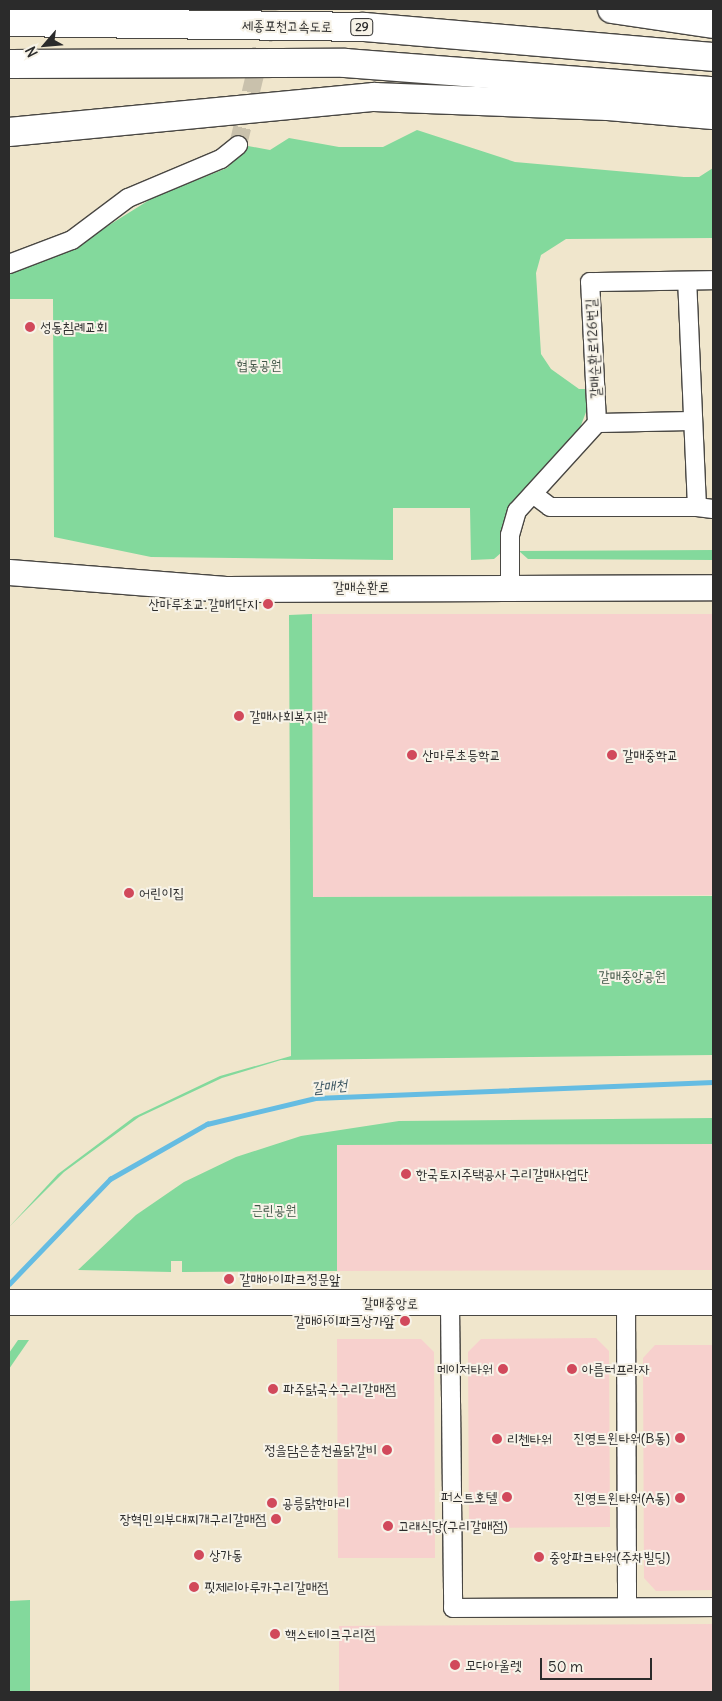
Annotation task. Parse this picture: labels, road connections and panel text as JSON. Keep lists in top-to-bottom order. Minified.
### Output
{"streets":{"highway":["세종포천고속도로","29"],"street":["갈매순환로126번길","갈매순환로","갈매중앙로"]},"water":["갈매천"],"parks":["협동공원","갈매중앙공원","근린공원"],"places":["성동침례교회","산마루초교.갈매1단지","갈매사회복지관","산마루초등학교","갈매중학교","어린이집","한국토지주택공사 구리갈매사업단","갈매아이파크정문앞","갈매아이파크상가앞","메이저타워","아름터프라자","파주닭국수구리갈매점","진영트윈타워(B동)","리첸타워","정을담은춘천골닭갈비","퍼스트호텔","진영트윈타워(A동)","공릉닭한마리","장혁민의부대찌개구리갈매점","고래식당(구리갈매점)","상가동","중앙파크타워(주차빌딩)","핏제리아루카구리갈매점","핵스테이크구리점","모다아울렛"],"scale_bar":"50 m","north":"bottom left"}
